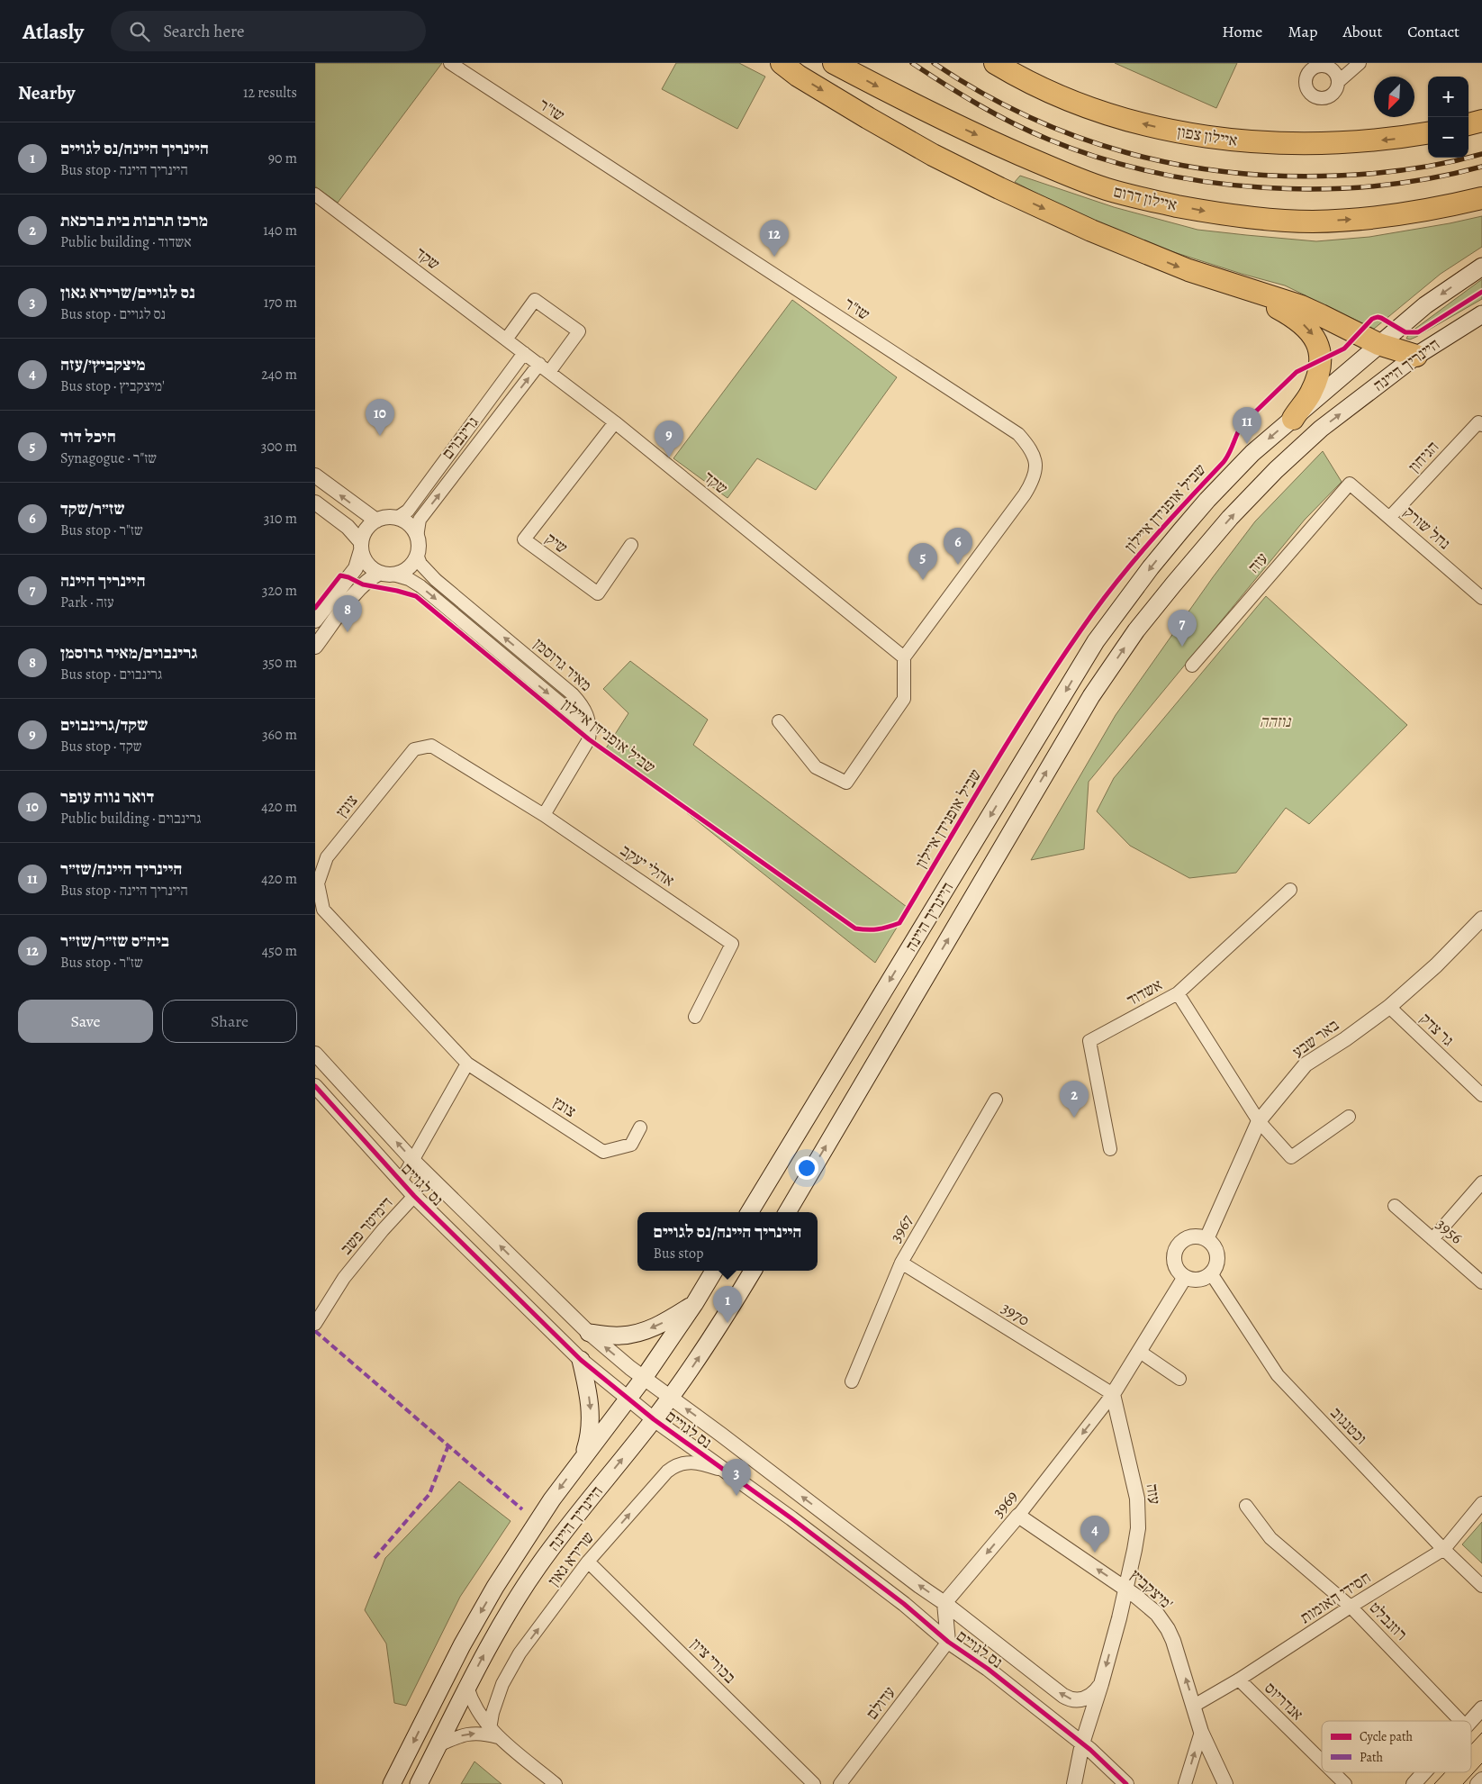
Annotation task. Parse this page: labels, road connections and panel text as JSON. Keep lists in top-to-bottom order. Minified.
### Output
{"streets":{"highway":["איילון צפון","איילון דרום"],"main road":["היינריך היינה"],"street":["שז\"ר","שקד","גרינבוים","הגיחון","נחל שורק","שיק","עזה","מאיר גרוסמן","צונץ","אהלי יעקב","אשדוד","גר צדק","באר שבע","נס לגויים","דימיטר פשב","3967","3956","3970","וכטנגוב","3969","שרירא גאון","מיצקביץ'","חסידי האומות","רוזנבלט","בכורי ציון","אנדריוס","עדולם"],"cycle path":["שביל אופנידן איילון"]},"crossings":[["שז\"ר","שקד"],["שקד","גרינבוים"],["שקד","שיק"],["היינריך היינה","נס לגויים"],["גרינבוים","מאיר גרוסמן"],["הגיחון","נחל שורק"],["נחל שורק","עזה"],["עזה","נס לגויים"],["עזה","3970"],["עזה","3969"],["עזה","מיצקביץ'"],["צונץ","אהלי יעקב"],["גר צדק","באר שבע"],["באר שבע","וכטנגוב"],["נס לגויים","דימיטר פשב"],["נס לגויים","3969"],["נס לגויים","שרירא גאון"],["נס לגויים","עדולם"],["3967","3970"],["3970","3969"],["וכטנגוב","חסידי האומות"],["3969","מיצקביץ'"],["שרירא גאון","בכורי ציון"],["מיצקביץ'","חסידי האומות"],["חסידי האומות","רוזנבלט"],["חסידי האומות","אנדריוס"]],"one_way":["3969","שרירא גאון","מיצקביץ'"],"parks":["נוזהה"],"legend":["Cycle path","Path"],"north":"bottom left","page":{"header":"Atlasly","search":"Search here","nav":["Home","Map","About","Contact"],"heading":["Nearby","12 results"],"map_buttons":["+","−"],"list":[{"mark":"1","name":"היינריך היינה/נס לגויים","note":"Bus stop · היינריך היינה","value":"90 m"},{"mark":"2","name":"מרכז תרבות בית ברכאת","note":"Public building · אשדוד","value":"140 m"},{"mark":"3","name":"נס לגויים/שרירא גאון","note":"Bus stop · נס לגויים","value":"170 m"},{"mark":"4","name":"מיצקביץ׳/עזה","note":"Bus stop · מיצקביץ'","value":"240 m"},{"mark":"5","name":"היכל דוד","note":"Synagogue · שז\"ר","value":"300 m"},{"mark":"6","name":"שז״ר/שקד","note":"Bus stop · שז\"ר","value":"310 m"},{"mark":"7","name":"היינריך היינה","note":"Park · עזה","value":"320 m"},{"mark":"8","name":"גרינבוים/מאיר גרוסמן","note":"Bus stop · גרינבוים","value":"350 m"},{"mark":"9","name":"שקד/גרינבוים","note":"Bus stop · שקד","value":"360 m"},{"mark":"10","name":"דואר נווה עופר","note":"Public building · גרינבוים","value":"420 m"},{"mark":"11","name":"היינריך היינה/שז״ר","note":"Bus stop · היינריך היינה","value":"420 m"},{"mark":"12","name":"ביה״ס שז״ר/שז״ר","note":"Bus stop · שז\"ר","value":"450 m"}],"pins":["12","10","11","9","6","5","8","7","2","1","3","4"],"buttons":["Save","Share"],"popup":["היינריך היינה/נס לגויים","Bus stop"]}}
